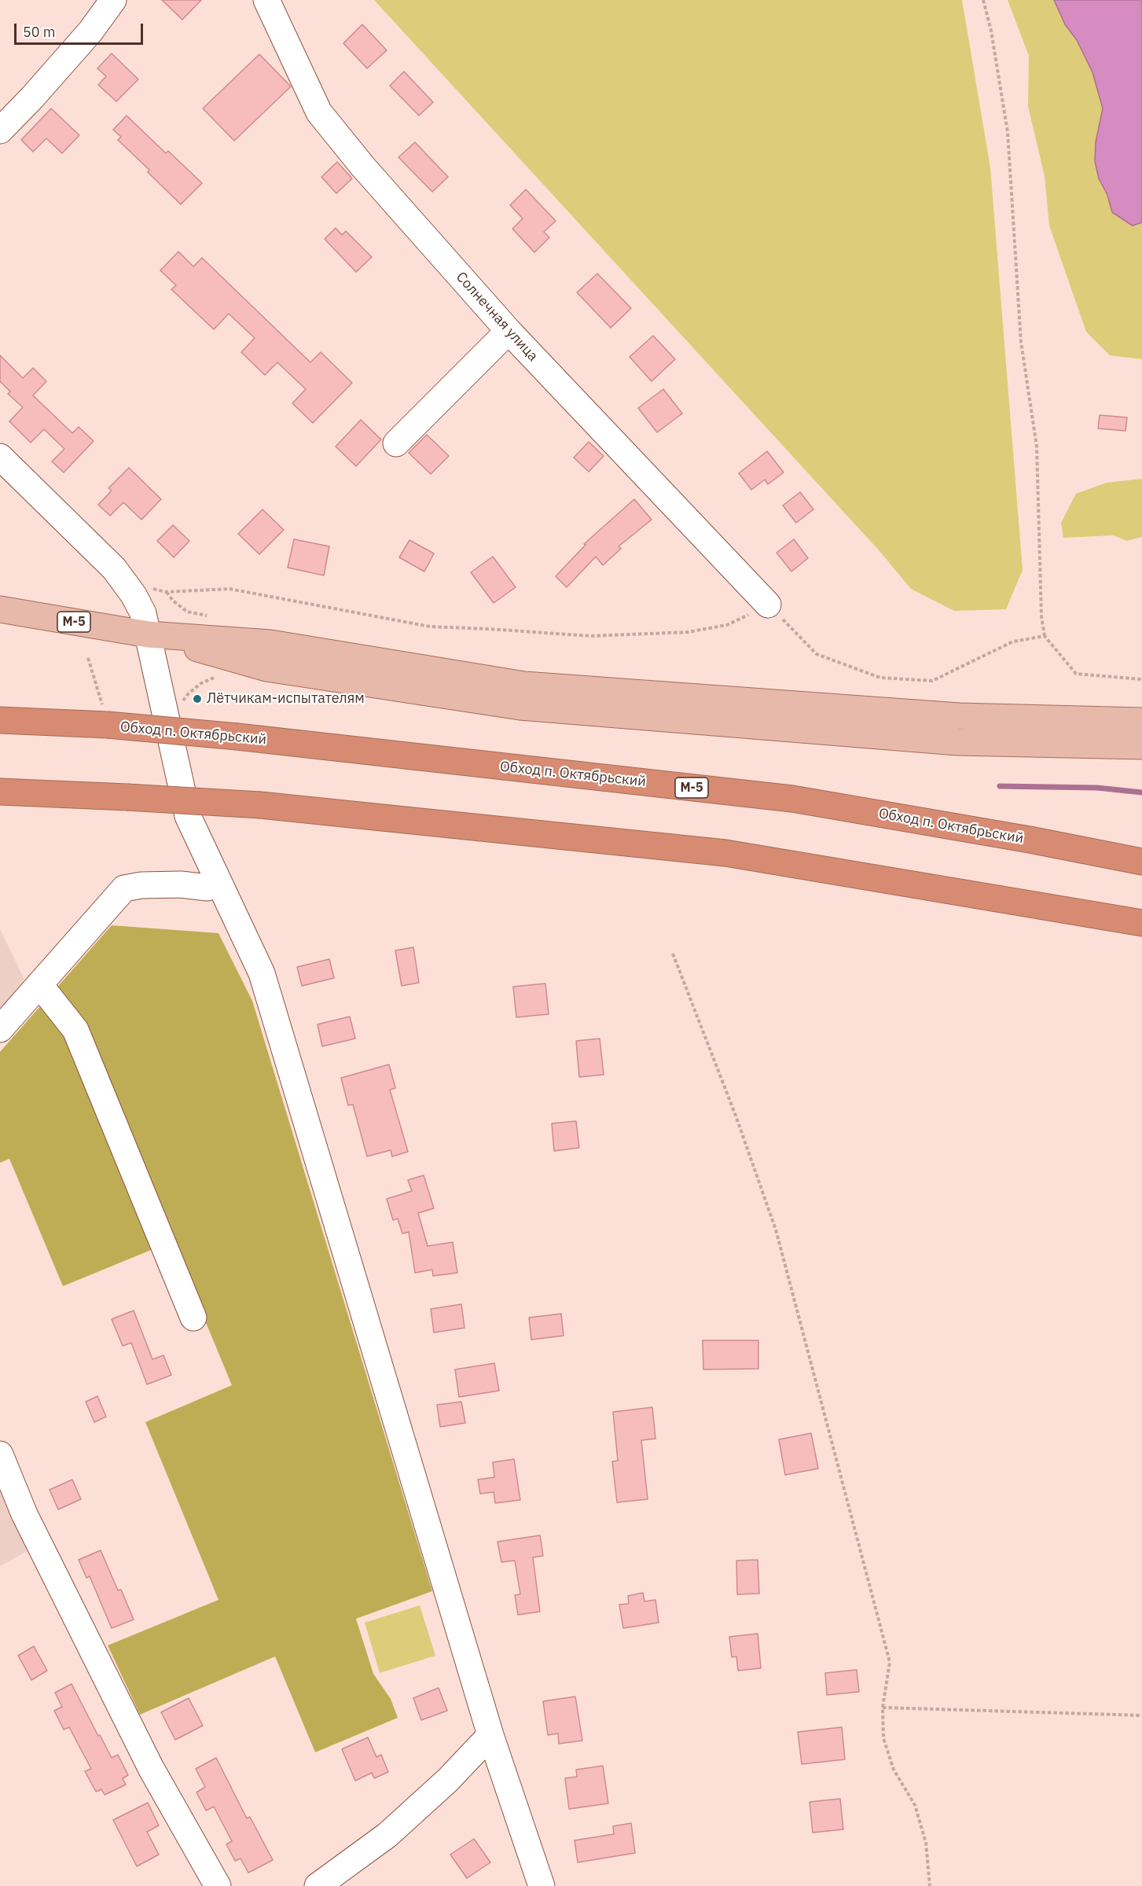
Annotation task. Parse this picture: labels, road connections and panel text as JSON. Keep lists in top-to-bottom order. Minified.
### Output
{"streets":{"highway":["М-5","Обход п. Октябрьский"],"street":["Солнечная улица"]},"places":["Лётчикам-испытателям"],"scale_bar":"50 m"}
